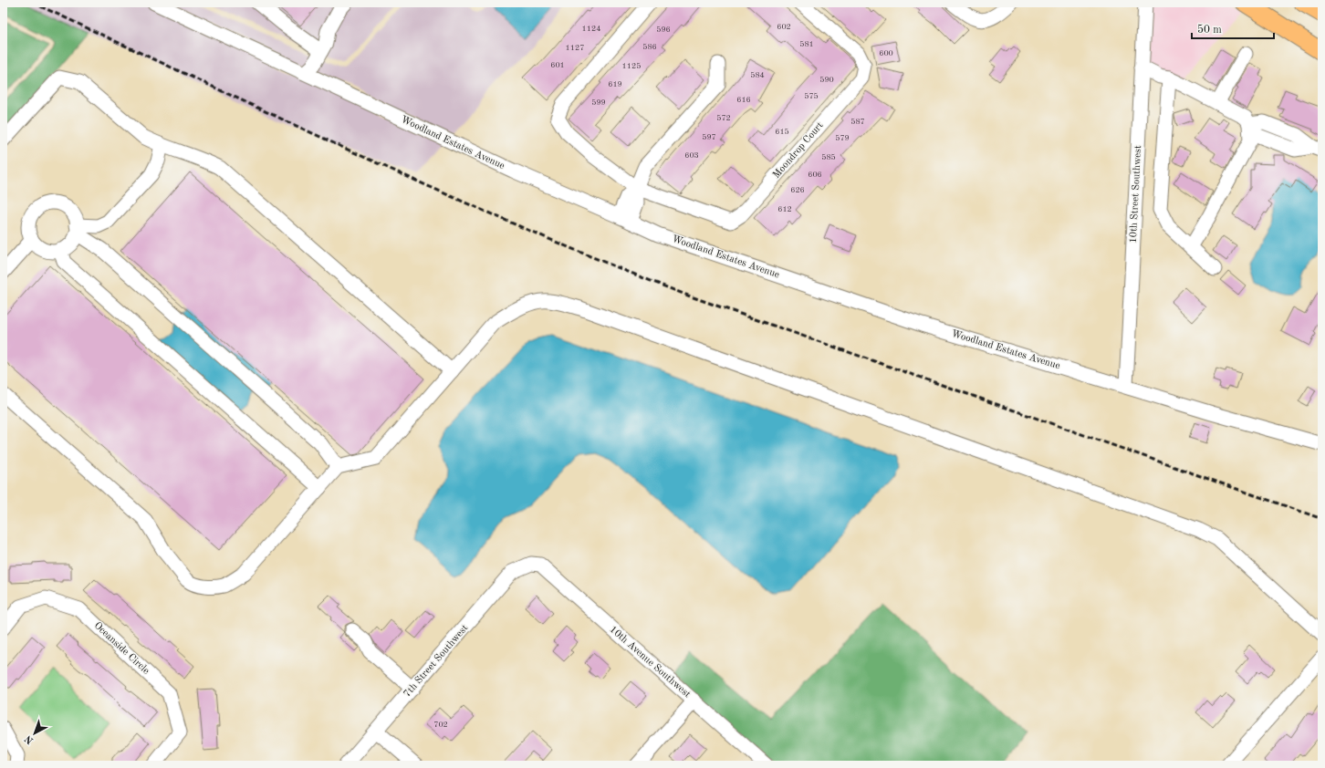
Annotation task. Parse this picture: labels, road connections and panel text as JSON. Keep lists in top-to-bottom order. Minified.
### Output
{"streets":{"street":["Woodland Estates Avenue","Moondrop Court","10th Street Southwest","Oceanside Circle","7th Street Southwest","10th Avenue Southwest"]},"crossings":[["Woodland Estates Avenue","10th Street Southwest"],["7th Street Southwest","10th Avenue Southwest"]],"house_numbers":["602","1124","596","581","586","1127","600","601","1125","584","590","619","575","616","599","572","587","615","597","579","603","585","606","626","612","702"],"scale_bar":"50 m","north":"bottom left"}
